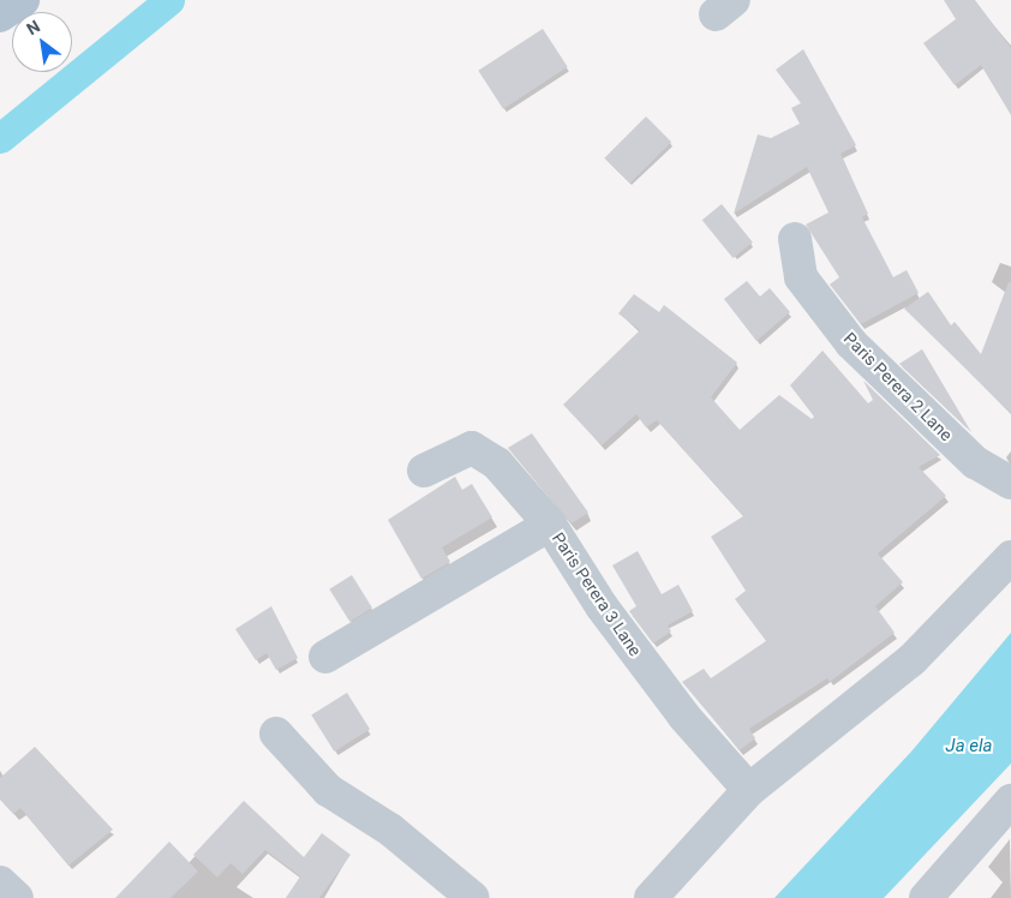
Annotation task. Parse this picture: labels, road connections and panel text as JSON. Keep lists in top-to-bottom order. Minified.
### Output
{"streets":{"street":["Paris Perera 2 Lane","Paris Perera 3 Lane"]},"water":["Ja ela"],"north":"top left"}
